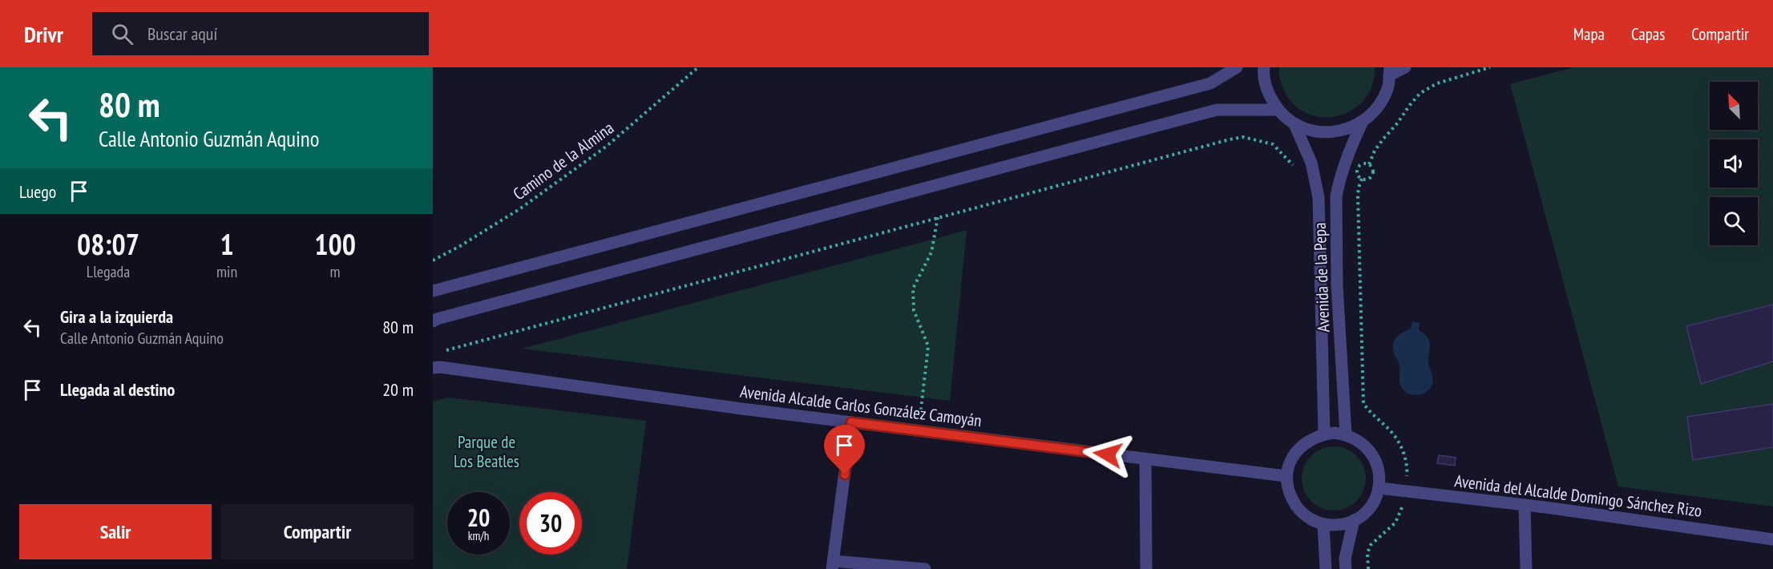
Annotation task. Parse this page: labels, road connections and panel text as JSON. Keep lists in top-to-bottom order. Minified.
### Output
{"streets":{"street":["Avenida de la Pepa","Avenida Alcalde Carlos González Camoyán","Avenida del Alcalde Domingo Sánchez Rizo"],"path":["Camino de la Almina"]},"crossings":[["Avenida de la Pepa","Avenida Alcalde Carlos González Camoyán"],["Avenida de la Pepa","Avenida del Alcalde Domingo Sánchez Rizo"],["Avenida Alcalde Carlos González Camoyán","Avenida del Alcalde Domingo Sánchez Rizo"]],"parks":["Parque de Los Beatles"],"north":"top left","page":{"header":"Drivr","search":"Buscar aquí","nav":["Mapa","Capas","Compartir"],"turn":["80 m","Calle Antonio Guzmán Aquino"],"then":"Luego","eta":["08:07","Llegada","1","min","100","m"],"list":[{"name":"Gira a la izquierda","note":"Calle Antonio Guzmán Aquino","value":"80 m"},{"name":"Llegada al destino","value":"20 m"}],"speed":"20 km/h","limit":"30","buttons":["Salir","Compartir"]}}
